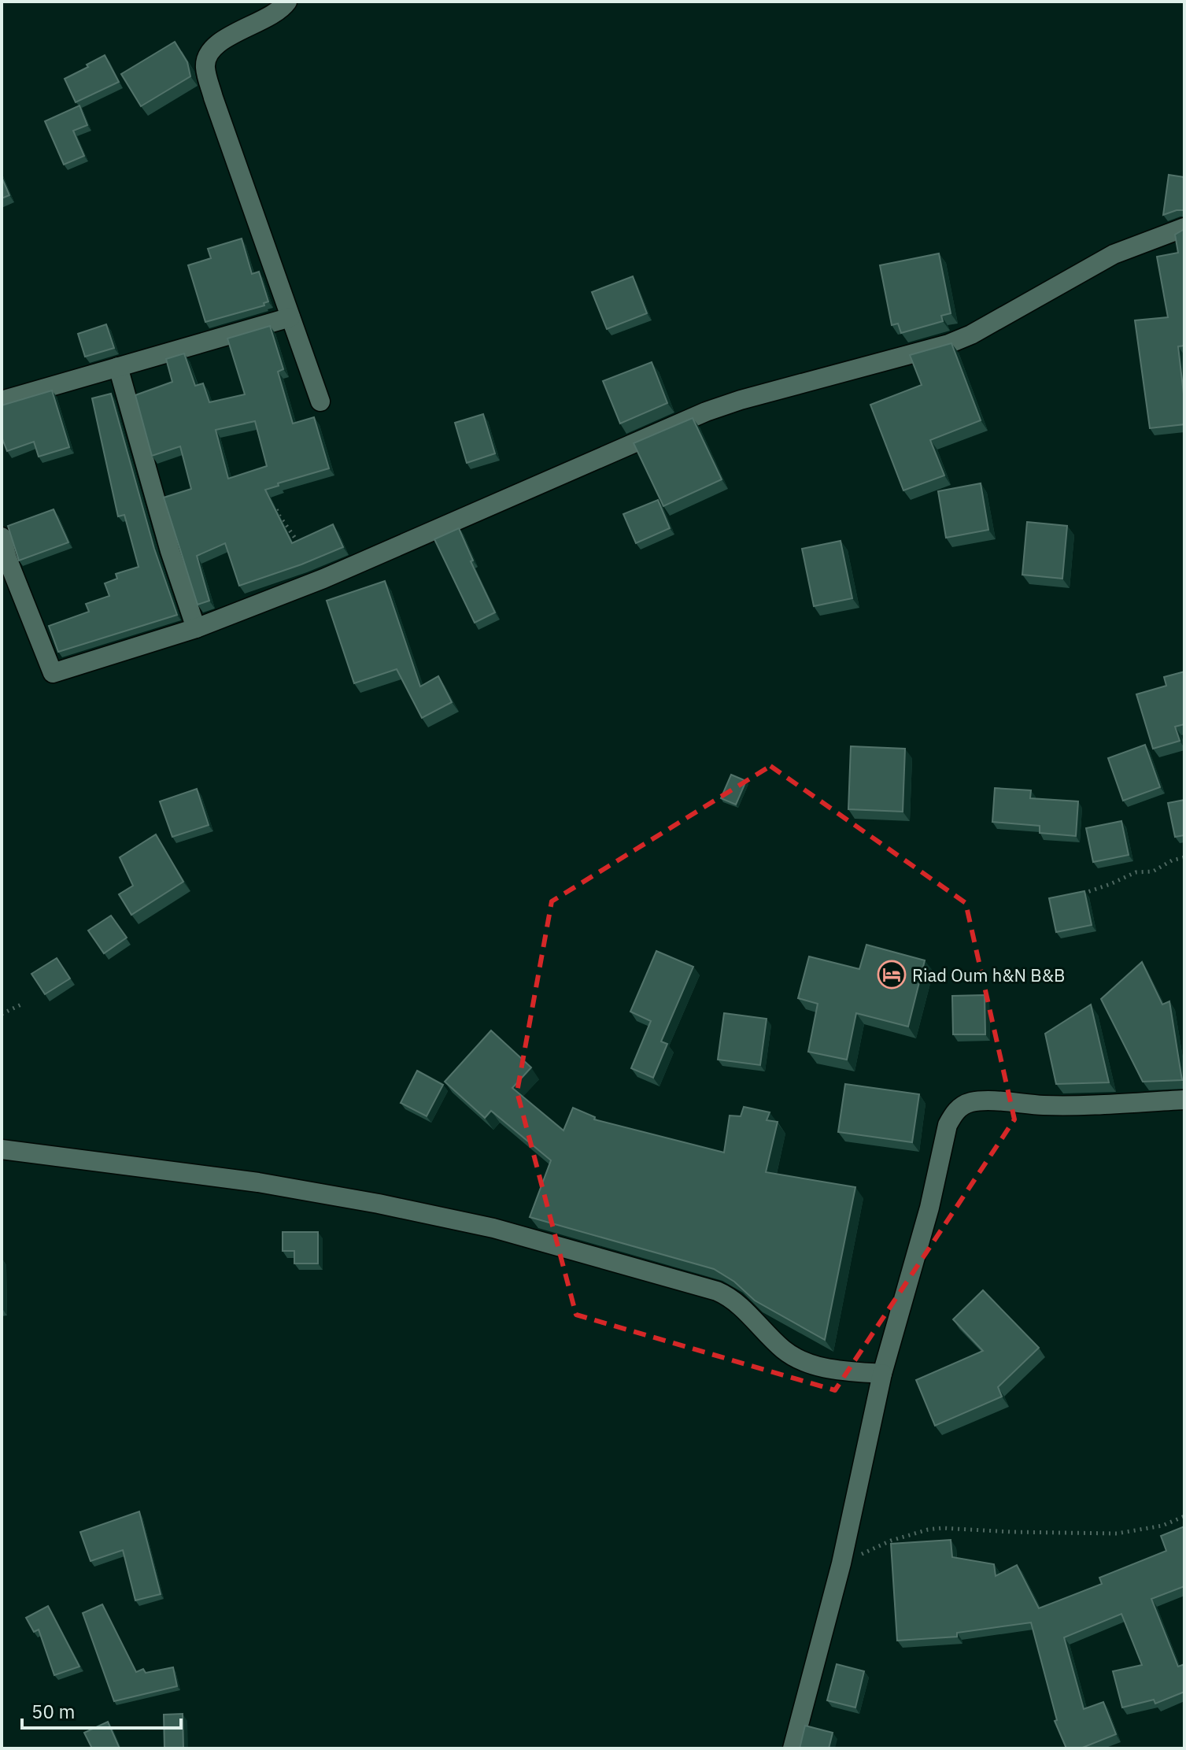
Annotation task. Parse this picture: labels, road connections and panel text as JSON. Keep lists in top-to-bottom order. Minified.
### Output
{"places":{"hotel":["Riad Oum h&N B&B"]},"scale_bar":"50 m"}
